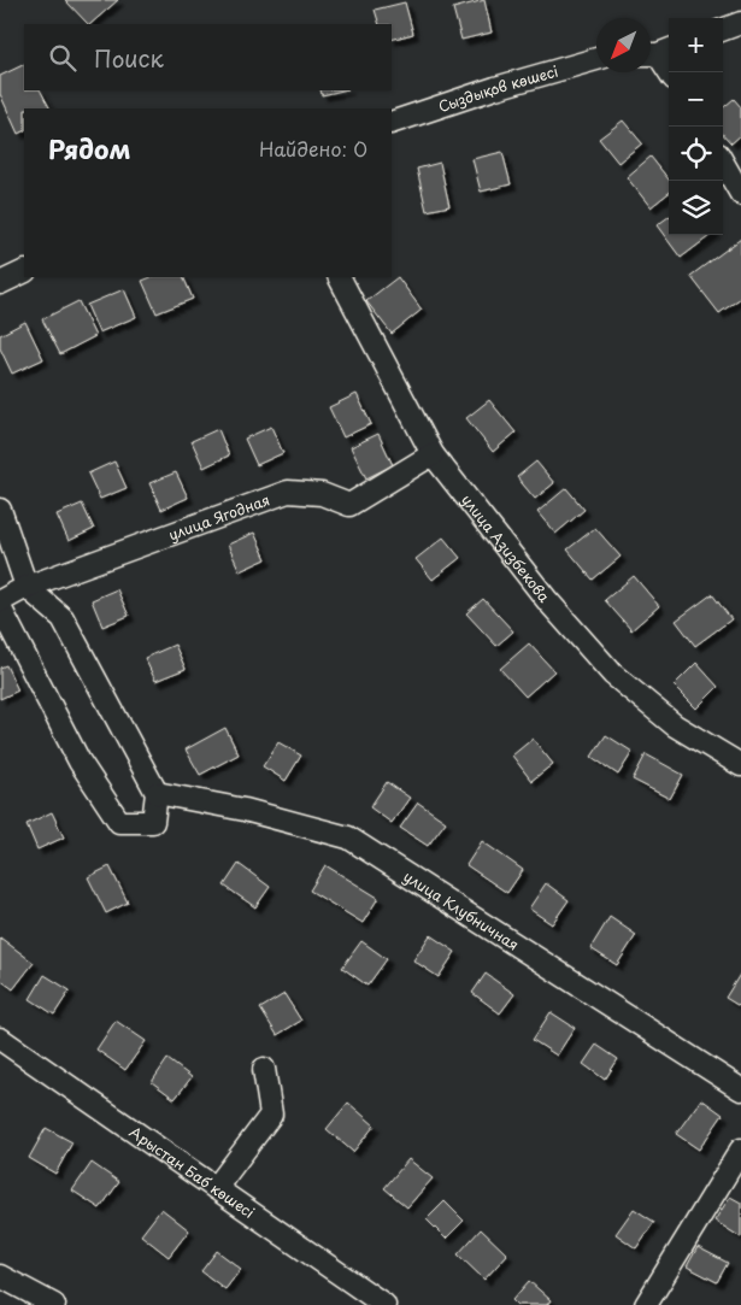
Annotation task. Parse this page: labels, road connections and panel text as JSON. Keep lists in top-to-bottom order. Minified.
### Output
{"streets":{"street":["Сыздықов көшесі","улица Ягодная","улица Азизбекова","улица Клубничная","Арыстан Баб көшесі"]},"crossings":[["улица Ягодная","улица Азизбекова"]],"north":"bottom left","page":{"map_buttons":["+","−"],"search":"Поиск","heading":["Рядом","Найдено: 0"]}}
